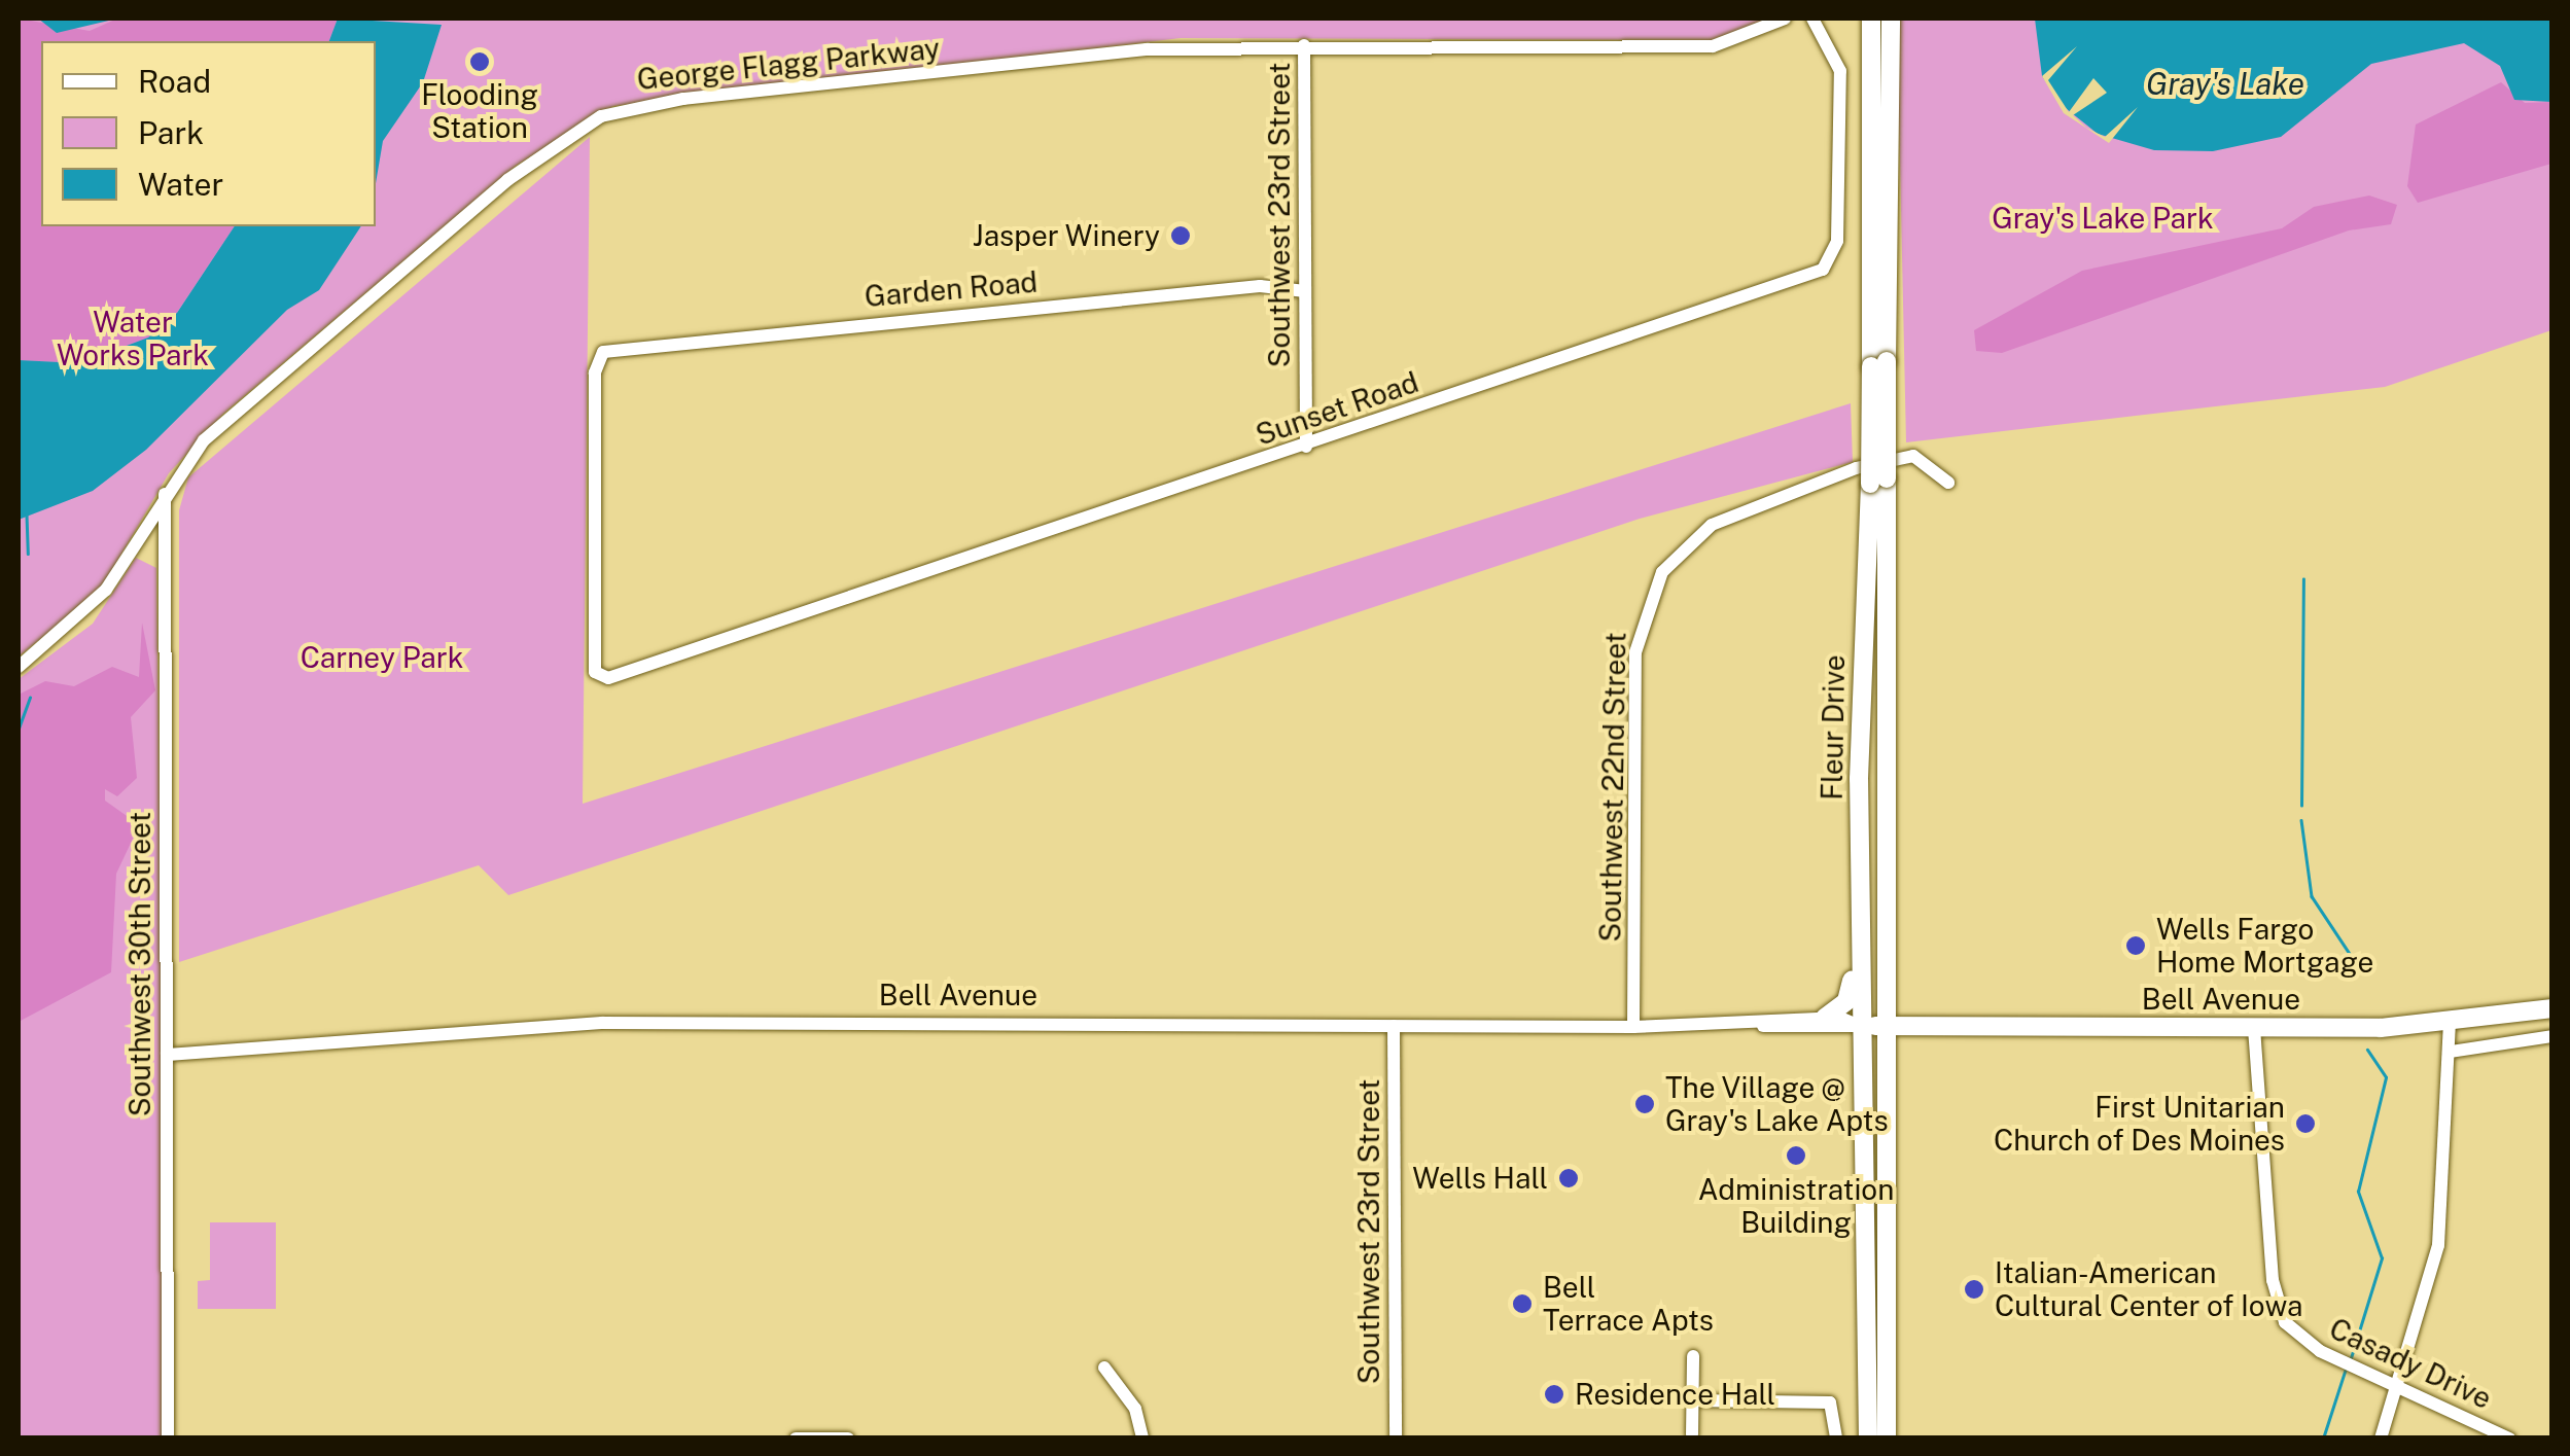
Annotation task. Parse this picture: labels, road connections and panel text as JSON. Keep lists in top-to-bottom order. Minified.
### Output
{"streets":{"main road":["Fleur Drive","Bell Avenue"],"street":["George Flagg Parkway","Southwest 23rd Street","Garden Road","Sunset Road","Southwest 22nd Street","Southwest 30th Street","Casady Drive"]},"crossings":[["George Flagg Parkway","Southwest 23rd Street"],["George Flagg Parkway","Southwest 30th Street"],["Southwest 23rd Street","Garden Road"],["Southwest 23rd Street","Sunset Road"],["Southwest 23rd Street","Bell Avenue"],["Garden Road","Sunset Road"],["Fleur Drive","Bell Avenue"],["Southwest 22nd Street","Bell Avenue"],["Southwest 30th Street","Bell Avenue"],["Bell Avenue","Casady Drive"]],"water":["Gray's Lake"],"parks":["Gray's Lake Park","Water Works Park","Carney Park"],"places":["Flooding Station","Jasper Winery","Wells Fargo Home Mortgage","The Village @ Gray's Lake Apts","First Unitarian Church of Des Moines","Administration Building","Wells Hall","Italian-American Cultural Center of Iowa","Bell Terrace Apts","Residence Hall"],"legend":["Road","Park","Water"]}
